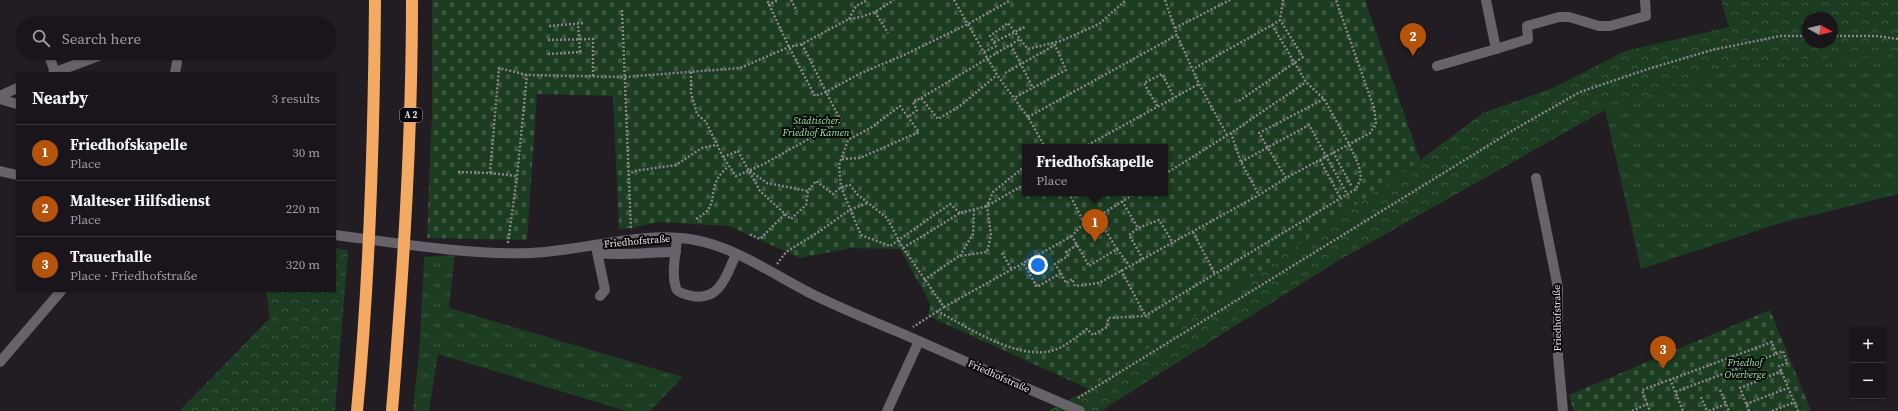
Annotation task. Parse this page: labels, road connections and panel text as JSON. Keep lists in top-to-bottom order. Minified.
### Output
{"streets":{"highway":["A 2"],"street":["Friedhofstraße"]},"parks":["Städtischer Friedhof Kamen","Friedhof Overberge"],"north":"right","page":{"search":"Search here","pins":["2","1","3"],"heading":["Nearby","3 results"],"list":[{"mark":"1","name":"Friedhofskapelle","note":"Place","value":"30 m"},{"mark":"2","name":"Malteser Hilfsdienst","note":"Place","value":"220 m"},{"mark":"3","name":"Trauerhalle","note":"Place · Friedhofstraße","value":"320 m"}],"popup":["Friedhofskapelle","Place"],"map_buttons":["+","−"]}}
